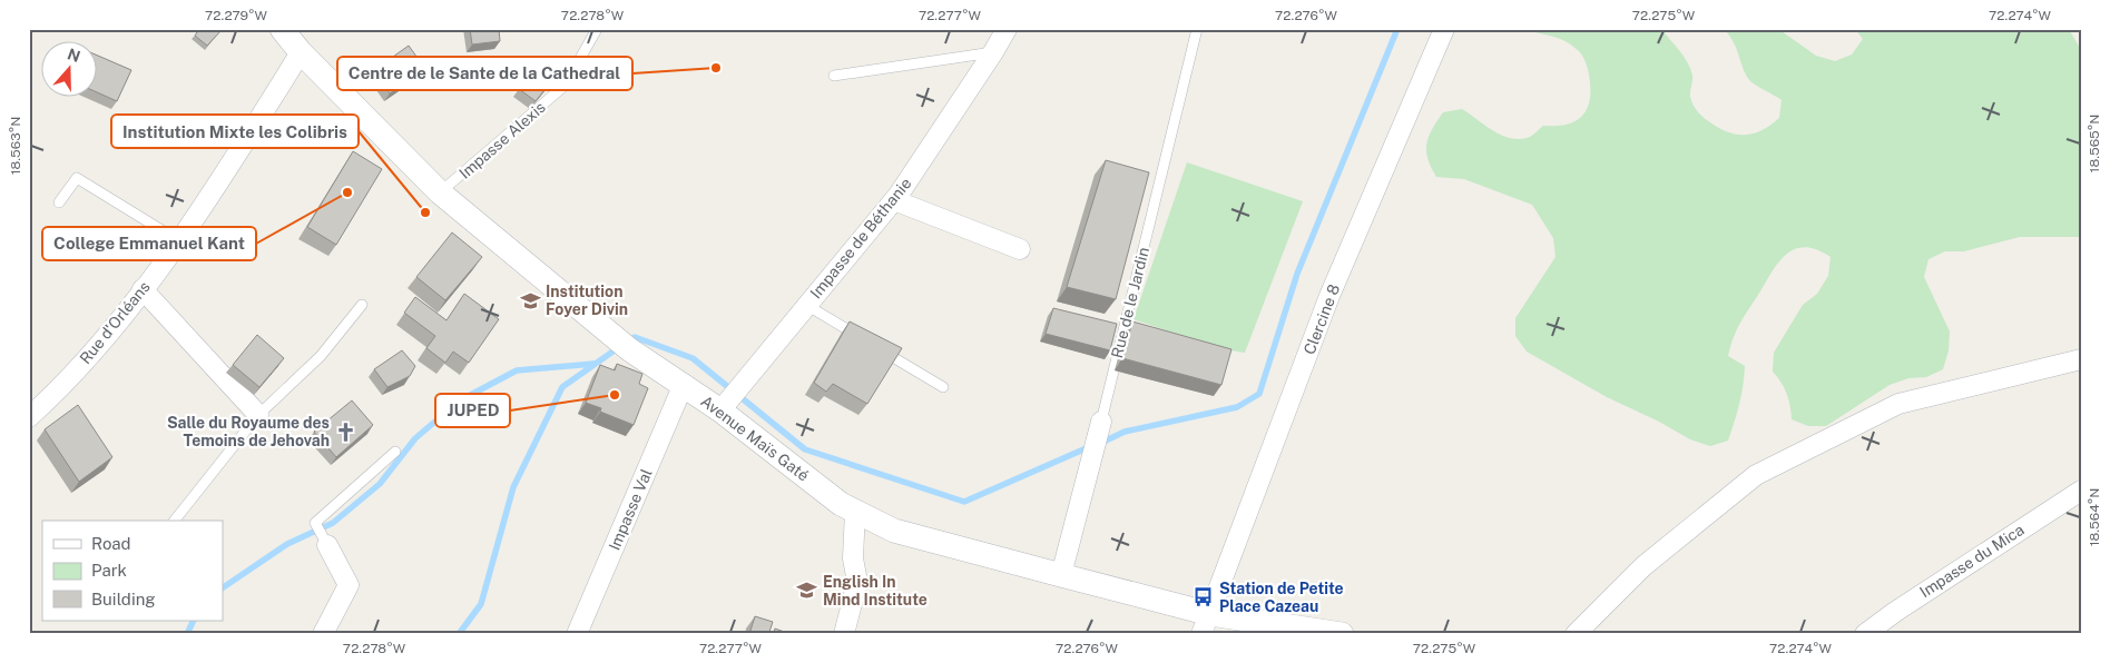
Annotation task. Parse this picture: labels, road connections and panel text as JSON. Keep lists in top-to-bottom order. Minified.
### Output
{"streets":{"street":["Impasse de Béthanie","Rue de le Jardin","Clercine 8","Rue d'Orléans","Avenue Maïs Gaté","Impasse Val","Impasse du Mica"],"lane":["Impasse Alexis"]},"crossings":[["Impasse Alexis","Avenue Maïs Gaté"],["Impasse de Béthanie","Avenue Maïs Gaté"],["Rue de le Jardin","Avenue Maïs Gaté"],["Clercine 8","Avenue Maïs Gaté"],["Rue d'Orléans","Avenue Maïs Gaté"],["Avenue Maïs Gaté","Impasse Val"]],"places":{"other":["Centre de le Sante de la Cathedral","College Emmanuel Kant","Institution Mixte les Colibris","JUPED"],"school or university":["Institution Foyer Divin","English In Mind Institute"],"church":["Salle du Royaume des Temoins de Jehovah"],"bus stop":["Station de Petite Place Cazeau"]},"legend":["Road","Park","Building"],"north":"top","coordinates":["72.279°W","72.278°W","72.277°W","72.276°W","72.275°W","72.274°W","18.565°N","18.563°N","18.564°N"]}
